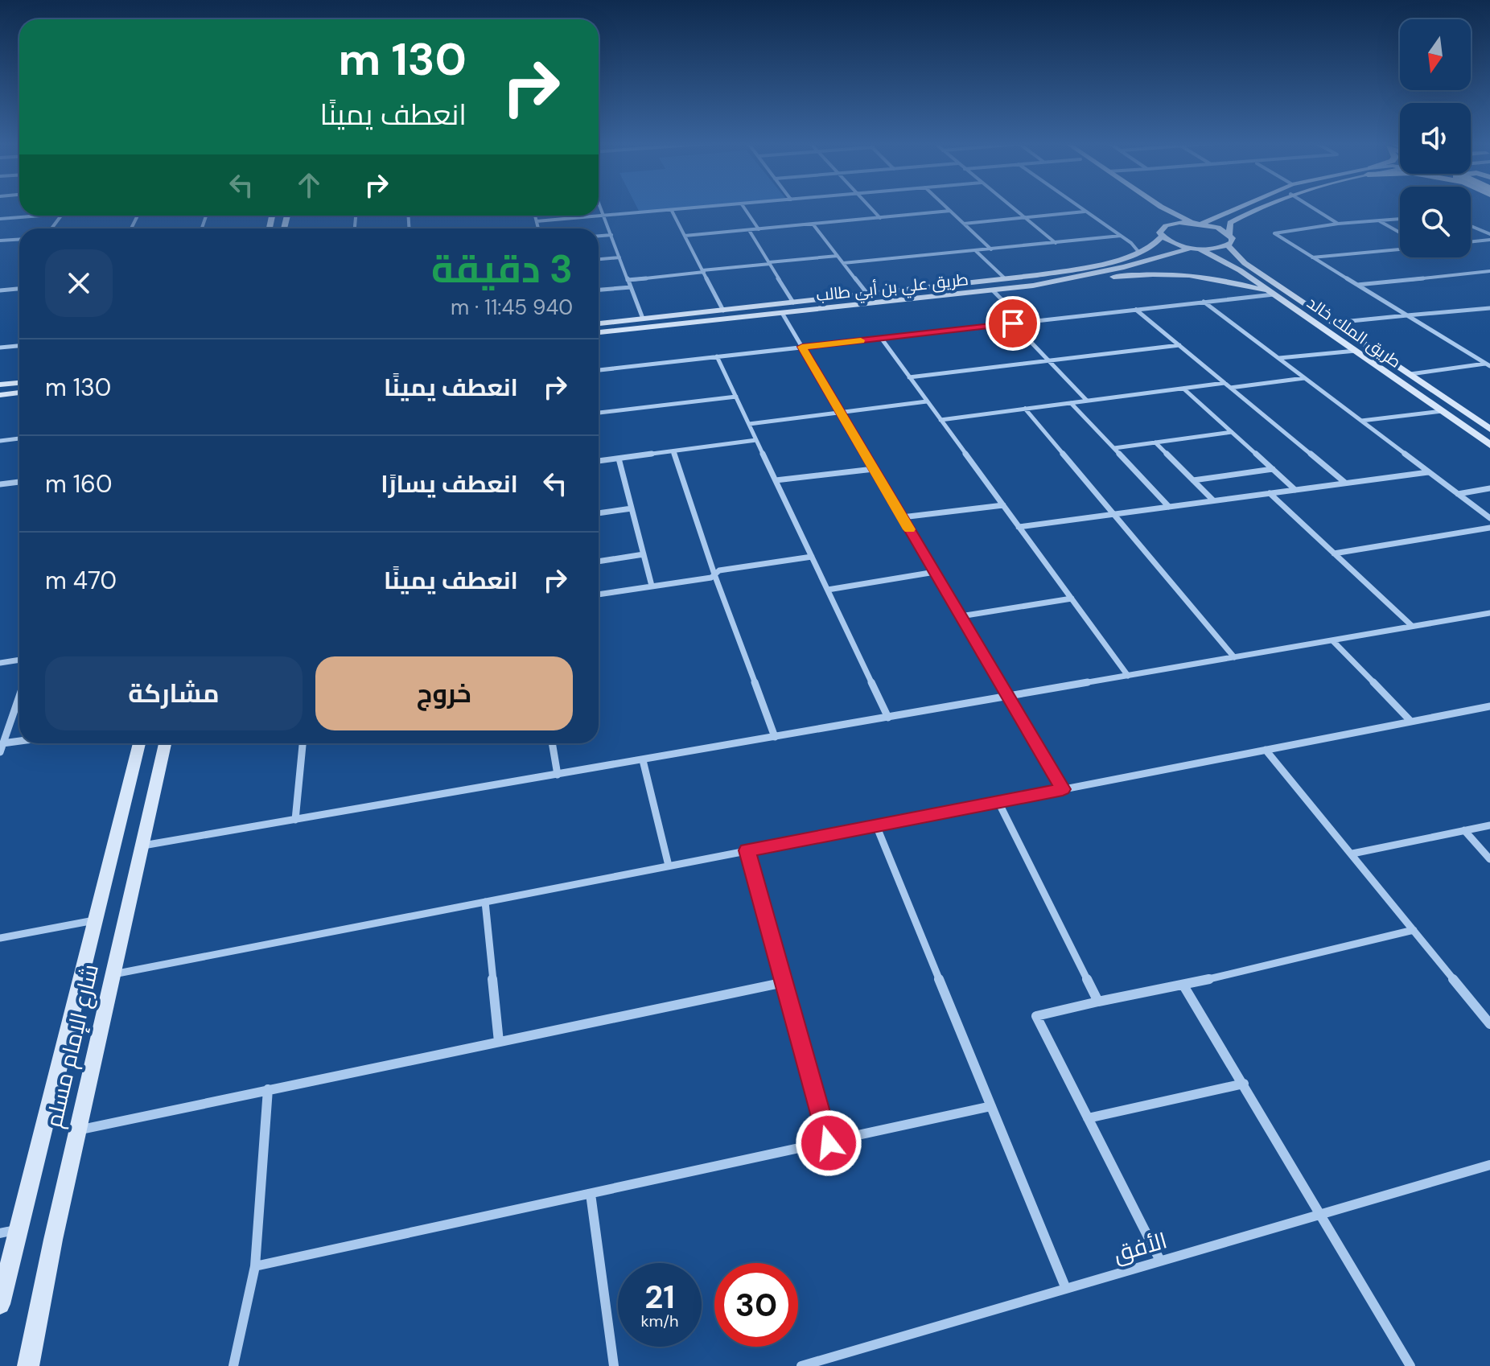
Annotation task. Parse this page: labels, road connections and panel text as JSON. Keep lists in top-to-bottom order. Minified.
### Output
{"streets":{"main road":["طريق علي بن أبي طالب","طريق الملك خالد","شارع الإمام مسلم"],"street":["الأفق"]},"crossings":[["طريق علي بن أبي طالب","طريق الملك خالد"]],"north":"bottom","page":{"turn":["130 m","انعطف يمينًا"],"heading":["3 دقيقة","940 m · 11:45"],"list":[{"name":"انعطف يمينًا","value":"130 m"},{"name":"انعطف يسارًا","value":"160 m"},{"name":"انعطف يمينًا","value":"470 m"}],"buttons":["خروج","مشاركة"],"speed":"21 km/h","limit":"30"}}
